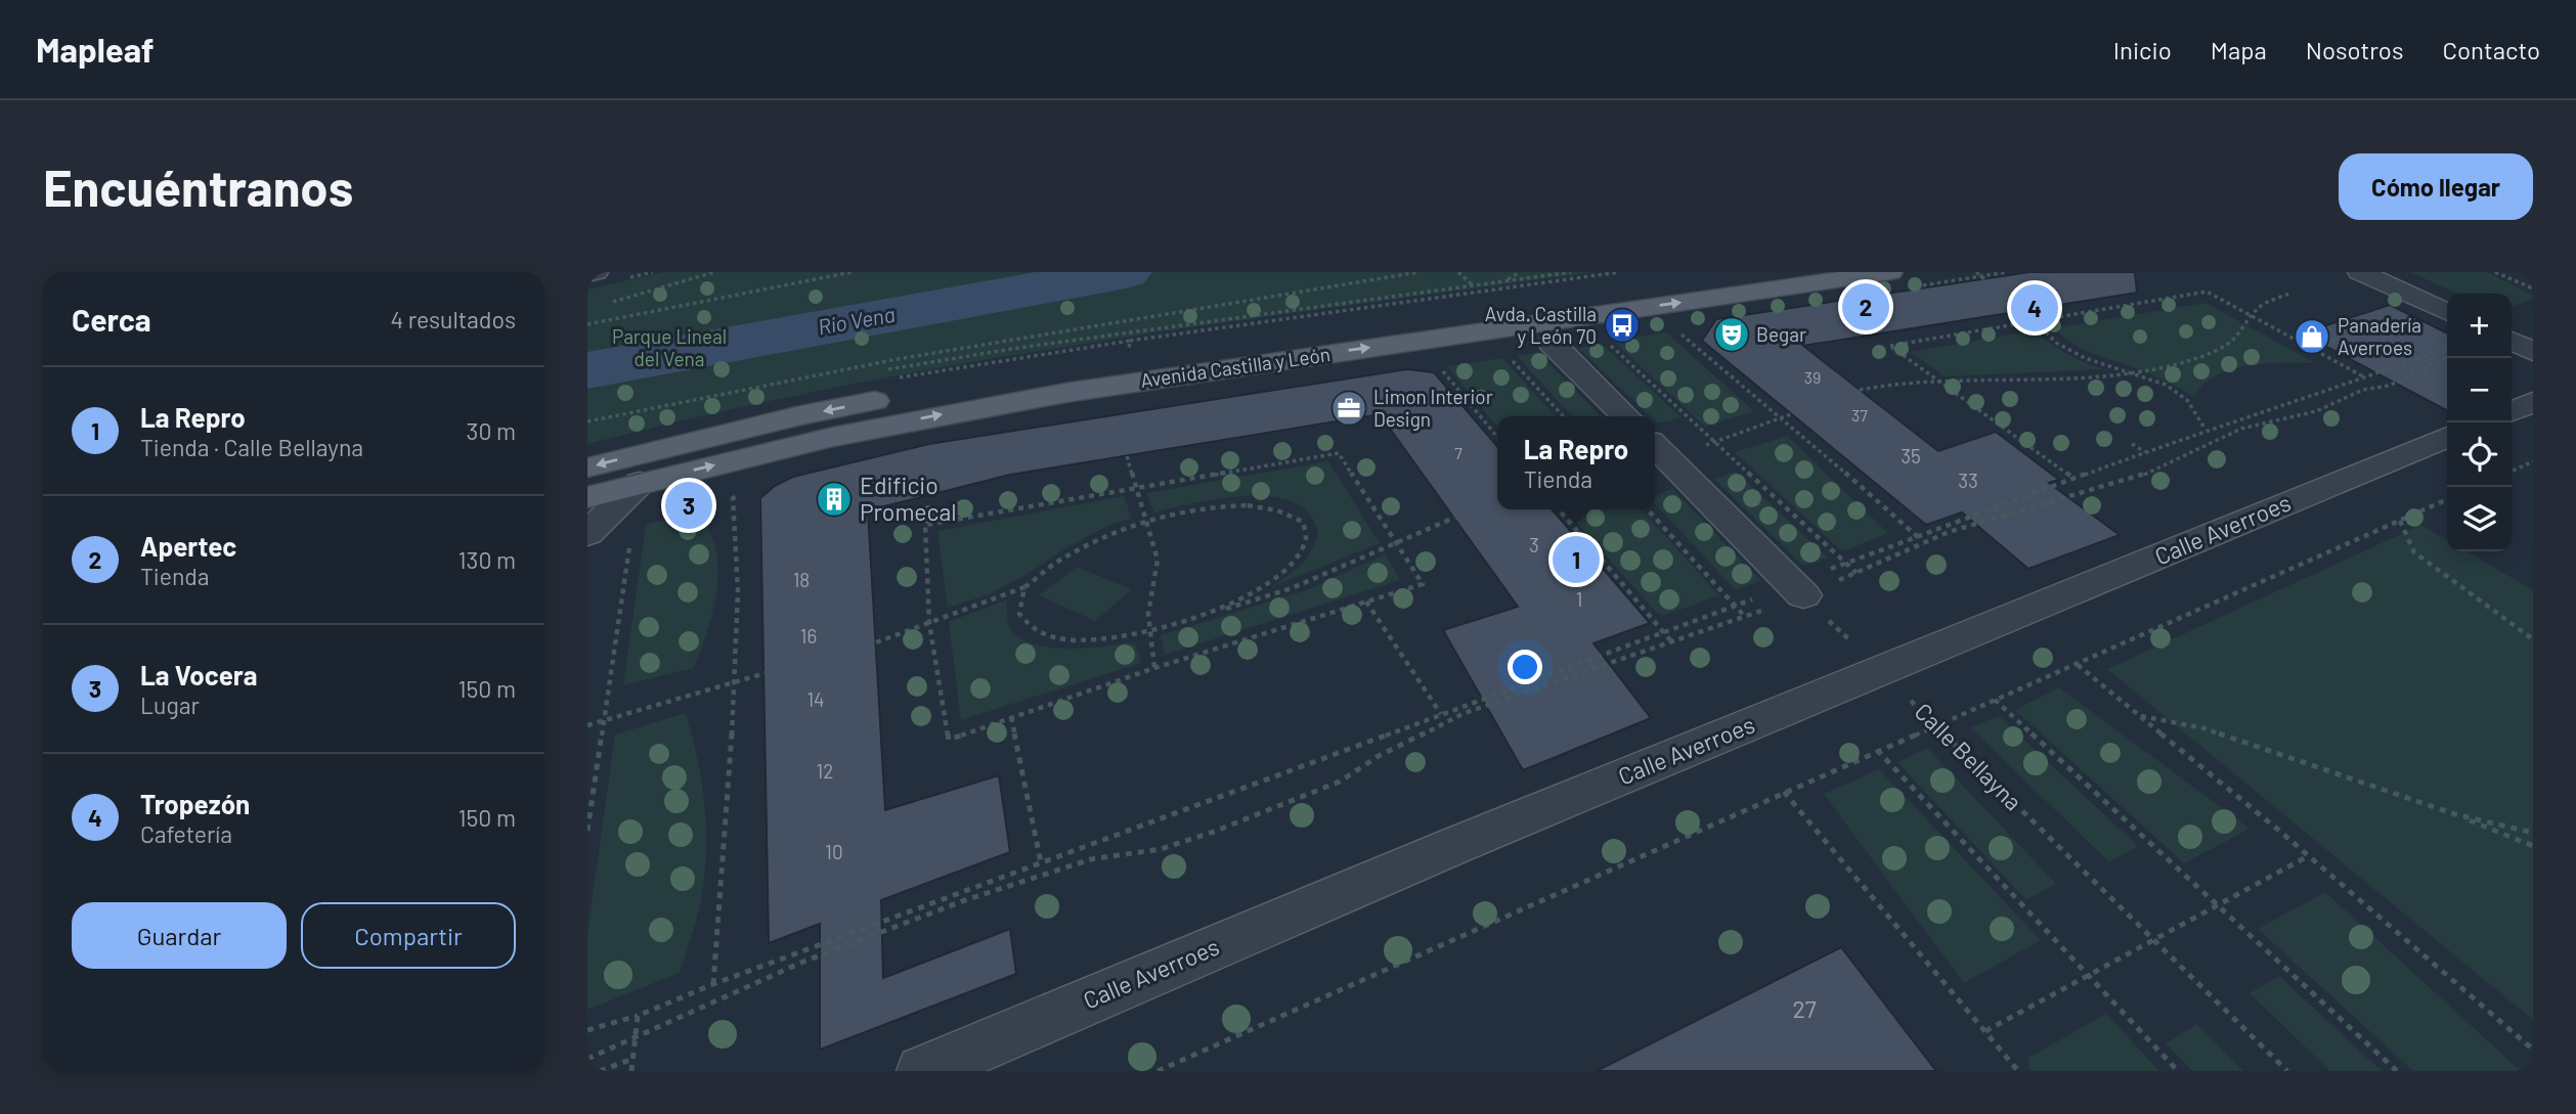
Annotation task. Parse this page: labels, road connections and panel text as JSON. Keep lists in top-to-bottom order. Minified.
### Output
{"streets":{"main road":["Avenida Castilla y León"],"street":["Calle Averroes"],"path":["Calle Bellayna"]},"crossings":[["Calle Averroes","Calle Bellayna"]],"water":["Río Vena"],"parks":["Parque Lineal del Vena"],"places":{"bus stop":["Avda. Castilla y León 70"],"theatre":["Begar"],"shop":["Panadería Averroes"],"office":["Limon Interior Design"],"building":["Edificio Promecal"]},"house_numbers":["39","37","7","35","33","3","18","1","16","14","12","10","27"],"page":{"header":"Mapleaf","nav":["Inicio","Mapa","Nosotros","Contacto"],"buttons":["Cómo llegar",["Guardar","Compartir"]],"title":"Encuéntranos","heading":["Cerca","4 resultados"],"pins":["2","4","3","1"],"map_buttons":["+","−"],"list":[{"mark":"1","name":"La Repro","note":"Tienda · Calle Bellayna","value":"30 m"},{"mark":"2","name":"Apertec","note":"Tienda","value":"130 m"},{"mark":"3","name":"La Vocera","note":"Lugar","value":"150 m"},{"mark":"4","name":"Tropezón","note":"Cafetería","value":"150 m"}],"popup":["La Repro","Tienda"]}}
